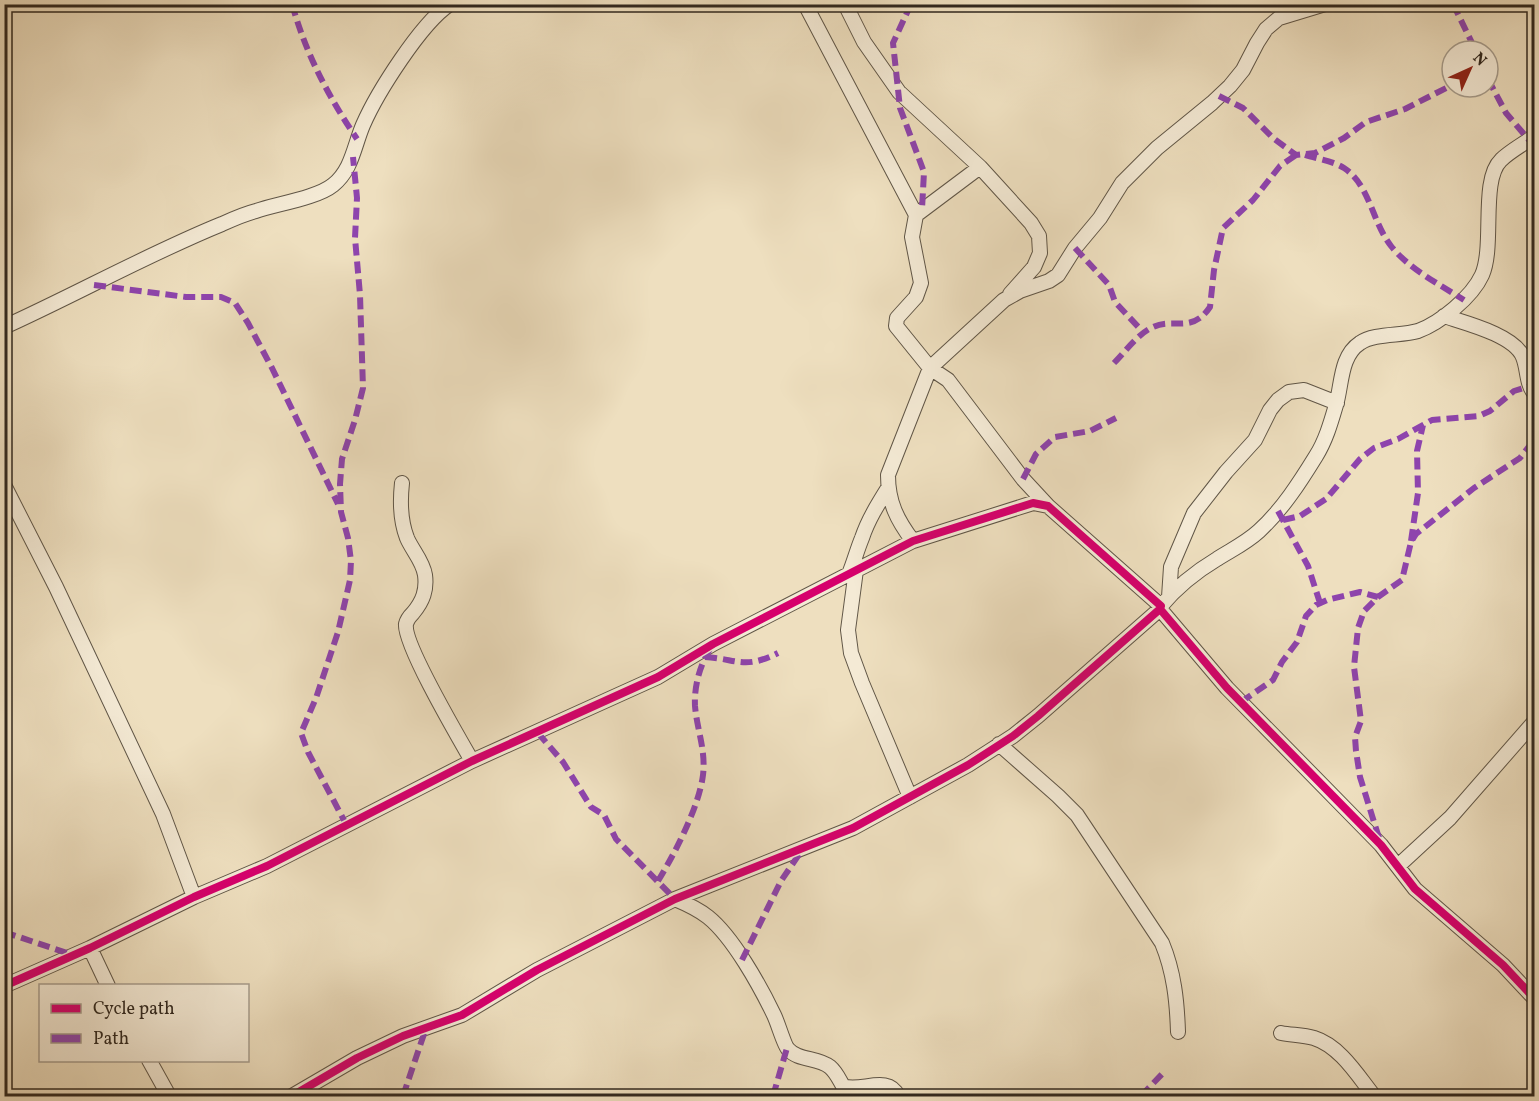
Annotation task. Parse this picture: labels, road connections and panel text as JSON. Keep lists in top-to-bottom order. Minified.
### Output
{"legend":["Cycle path","Path"],"north":"top right"}
